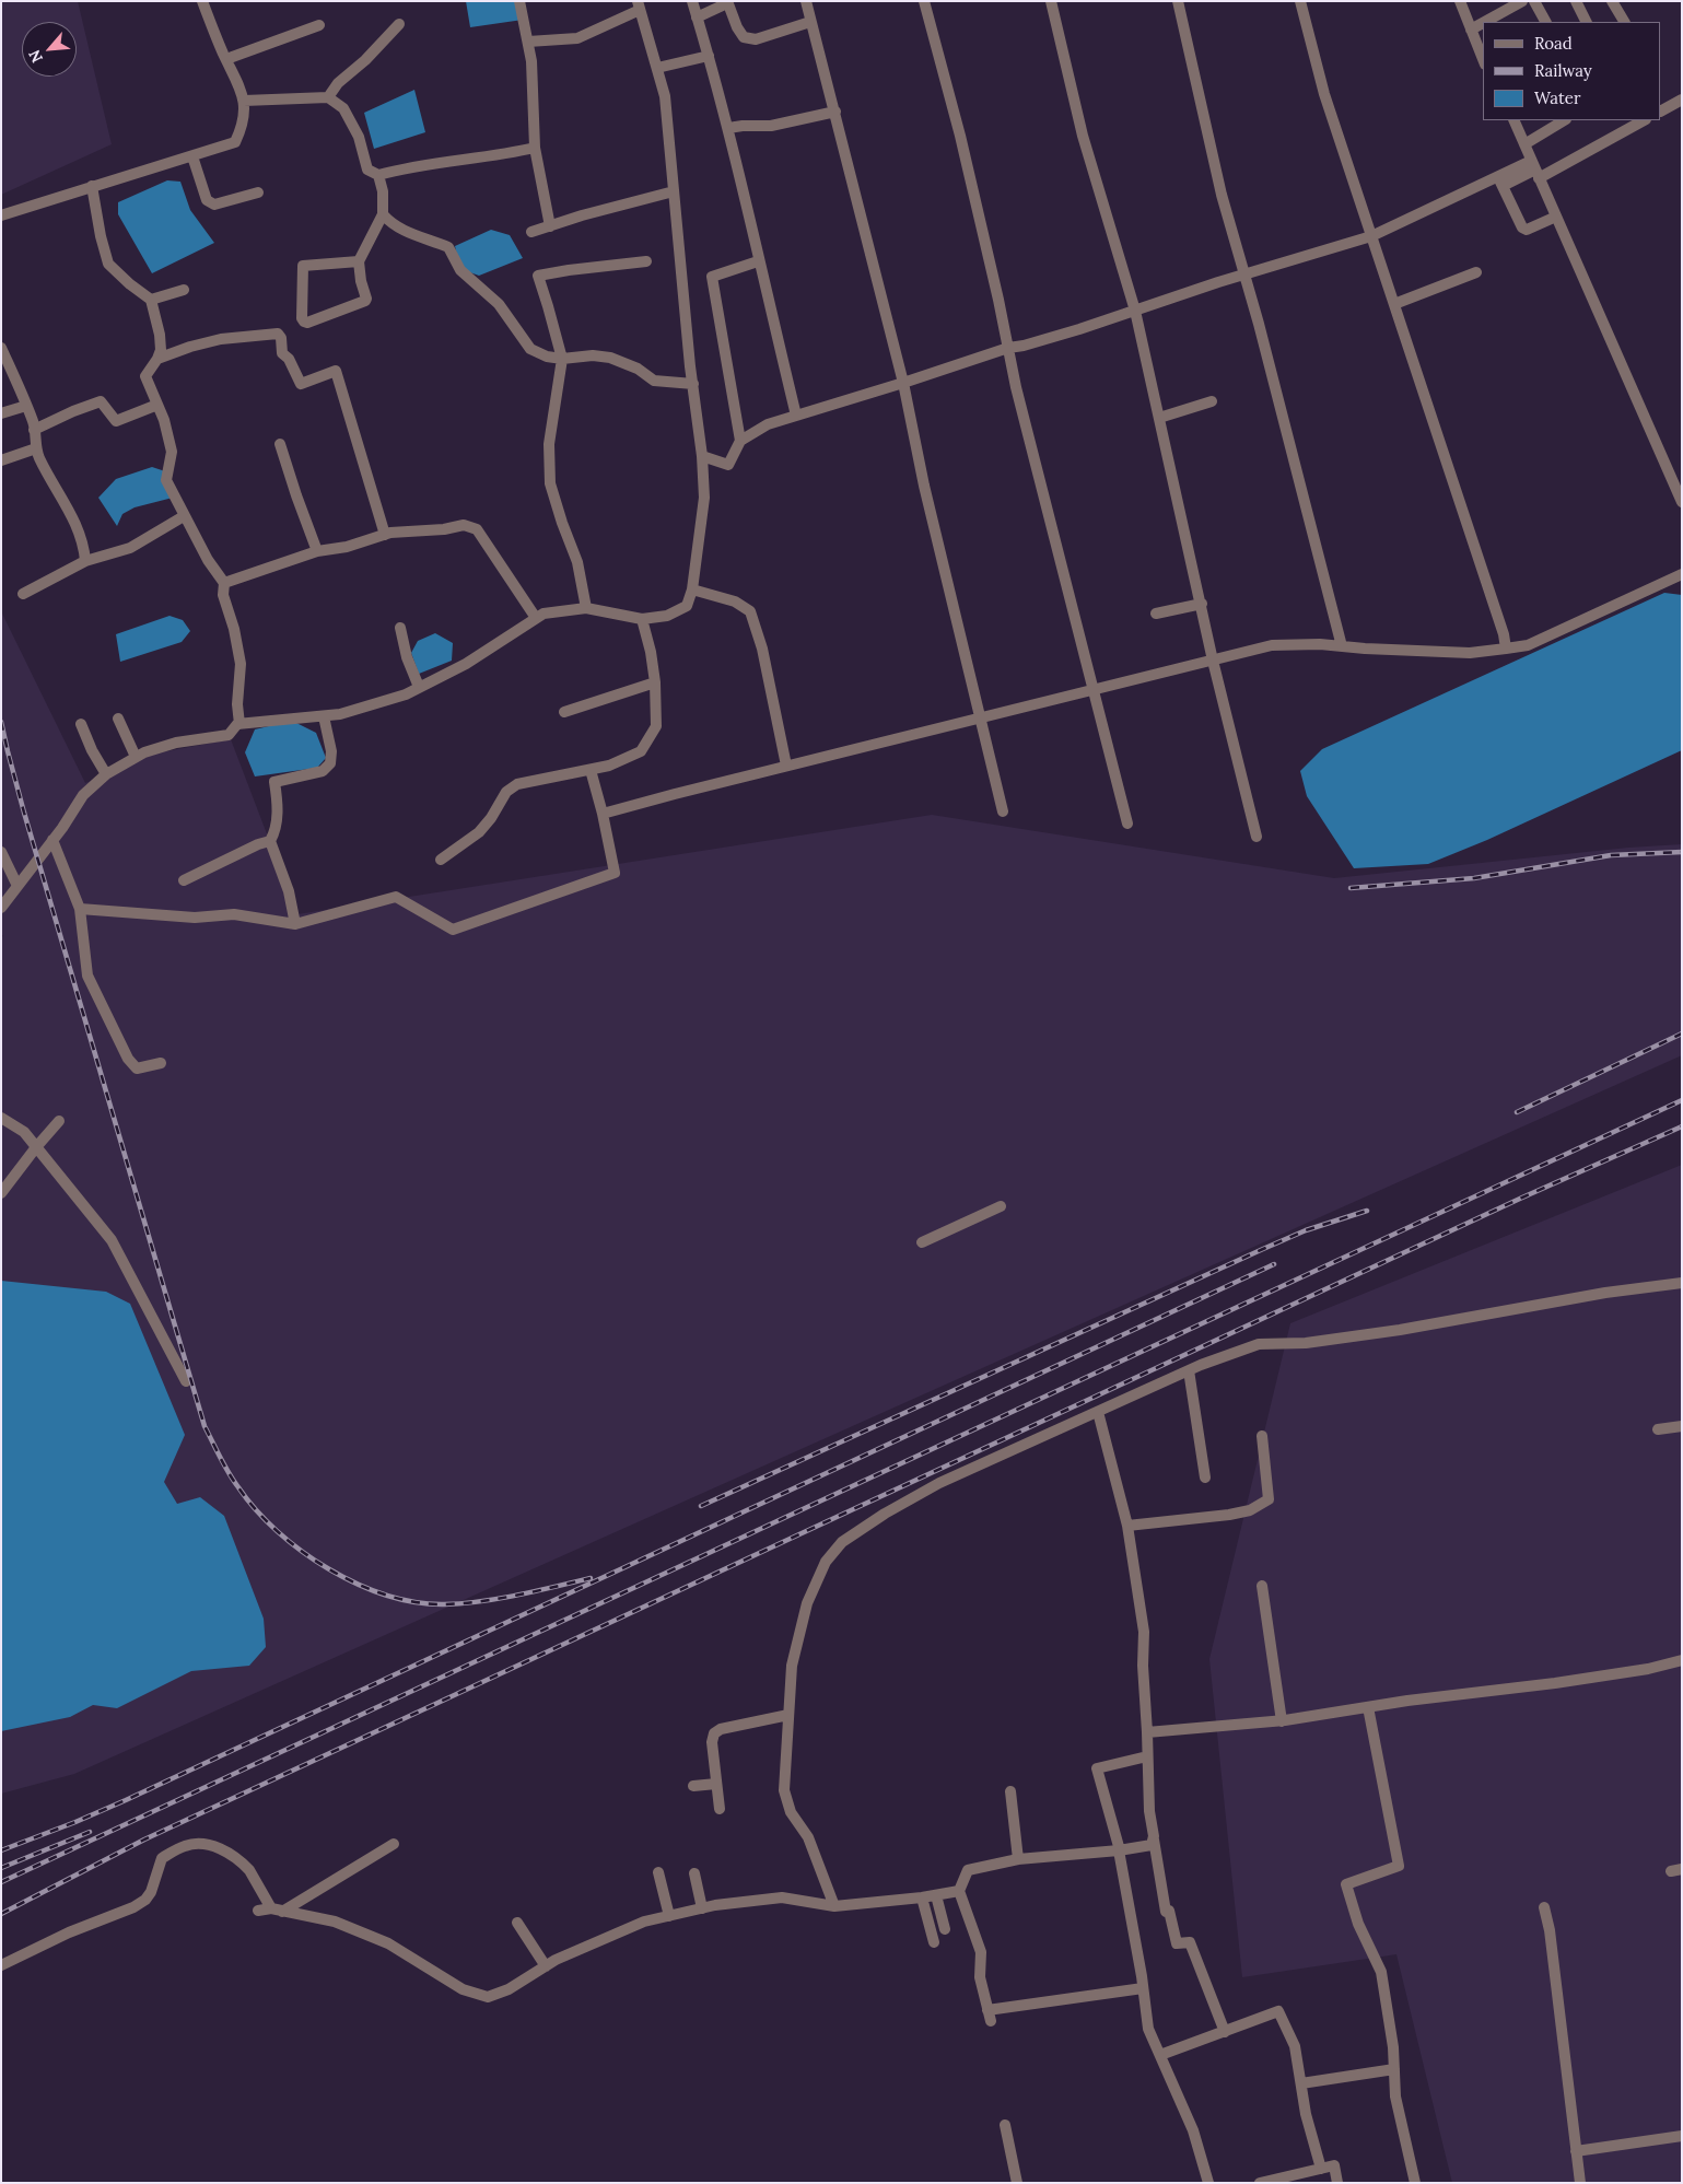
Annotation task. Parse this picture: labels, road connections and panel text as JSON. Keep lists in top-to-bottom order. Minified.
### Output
{"legend":["Road","Railway","Water"],"north":"bottom left"}
